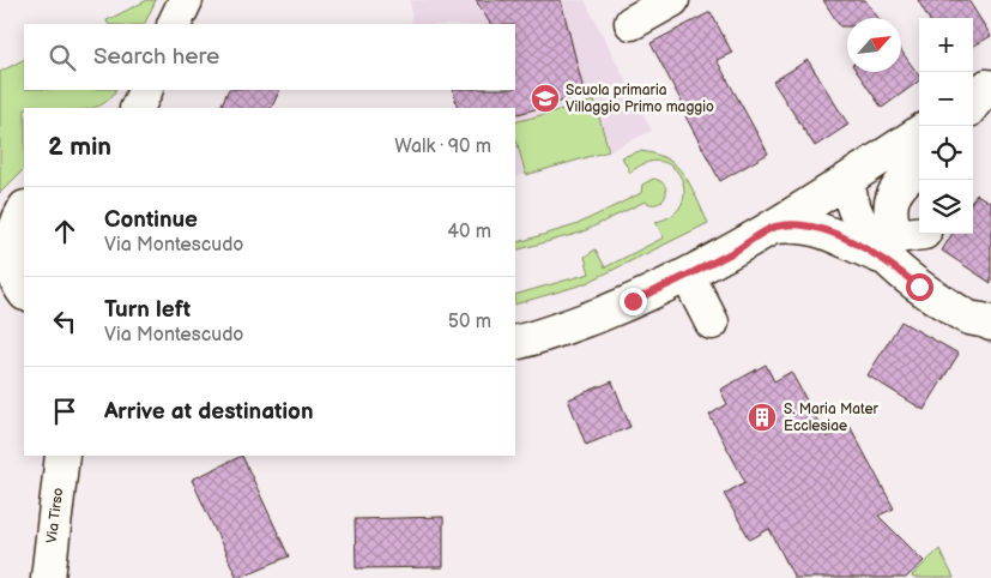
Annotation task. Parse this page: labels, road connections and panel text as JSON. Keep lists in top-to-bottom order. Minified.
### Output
{"streets":{"street":["Via Tirso"]},"places":{"school or university":["Scuola primaria Villaggio Primo maggio"],"building":["S. Maria Mater Ecclesiae"]},"north":"top right","page":{"map_buttons":["+","−"],"search":"Search here","heading":["2 min","Walk · 90 m"],"list":[["Continue","Via Montescudo","40 m"],["Turn left","Via Montescudo","50 m"],"Arrive at destination"]}}
